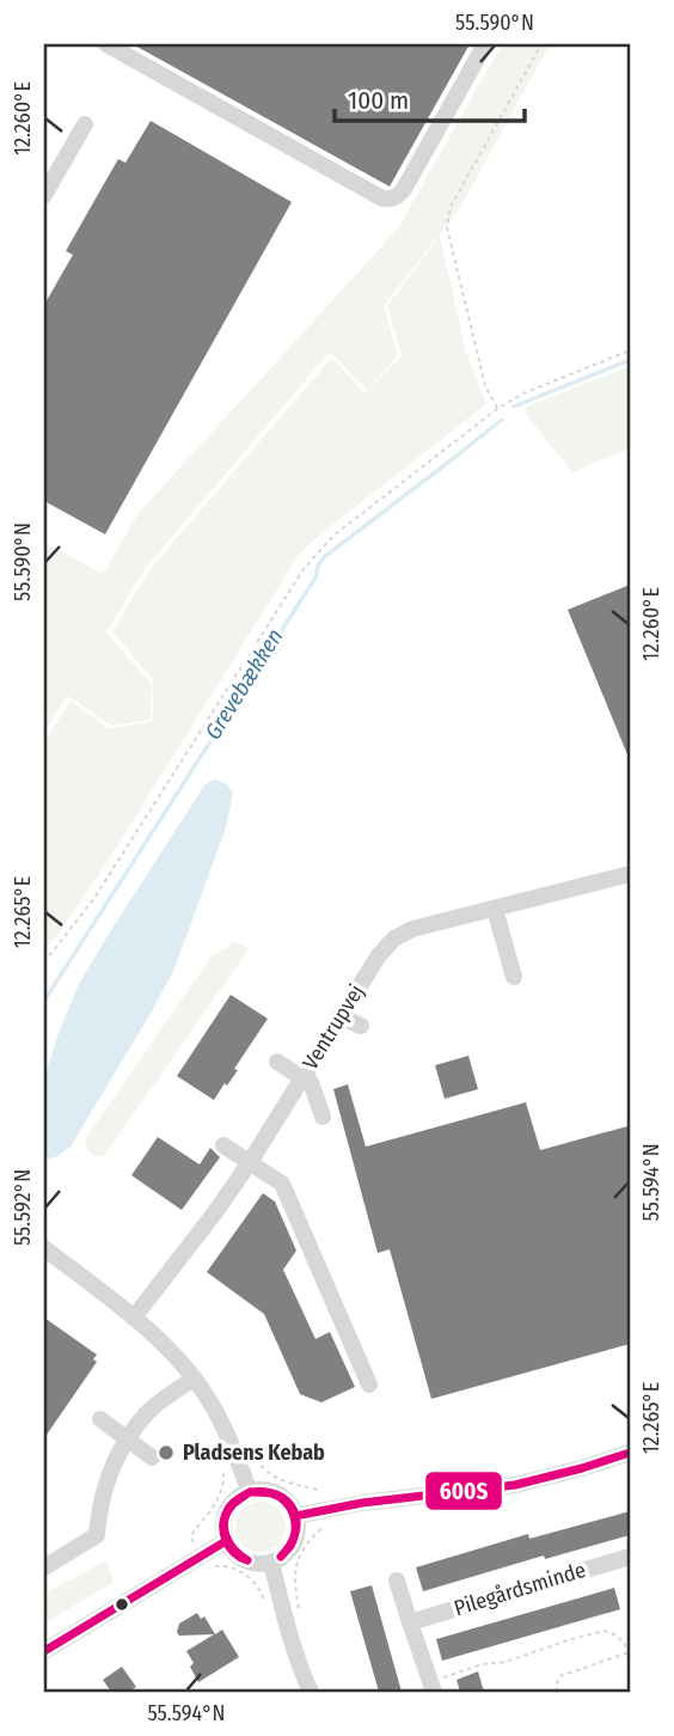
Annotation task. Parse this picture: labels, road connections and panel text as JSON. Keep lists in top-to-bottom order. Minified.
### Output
{"streets":{"street":["Ventrupvej","Pilegårdsminde"]},"water":["Grevebækken"],"places":["Pladsens Kebab"],"lines":["transit line 600S"],"scale_bar":"100 m","coordinates":["55.590°N","12.260°E","12.265°E","55.594°N","55.592°N"]}
